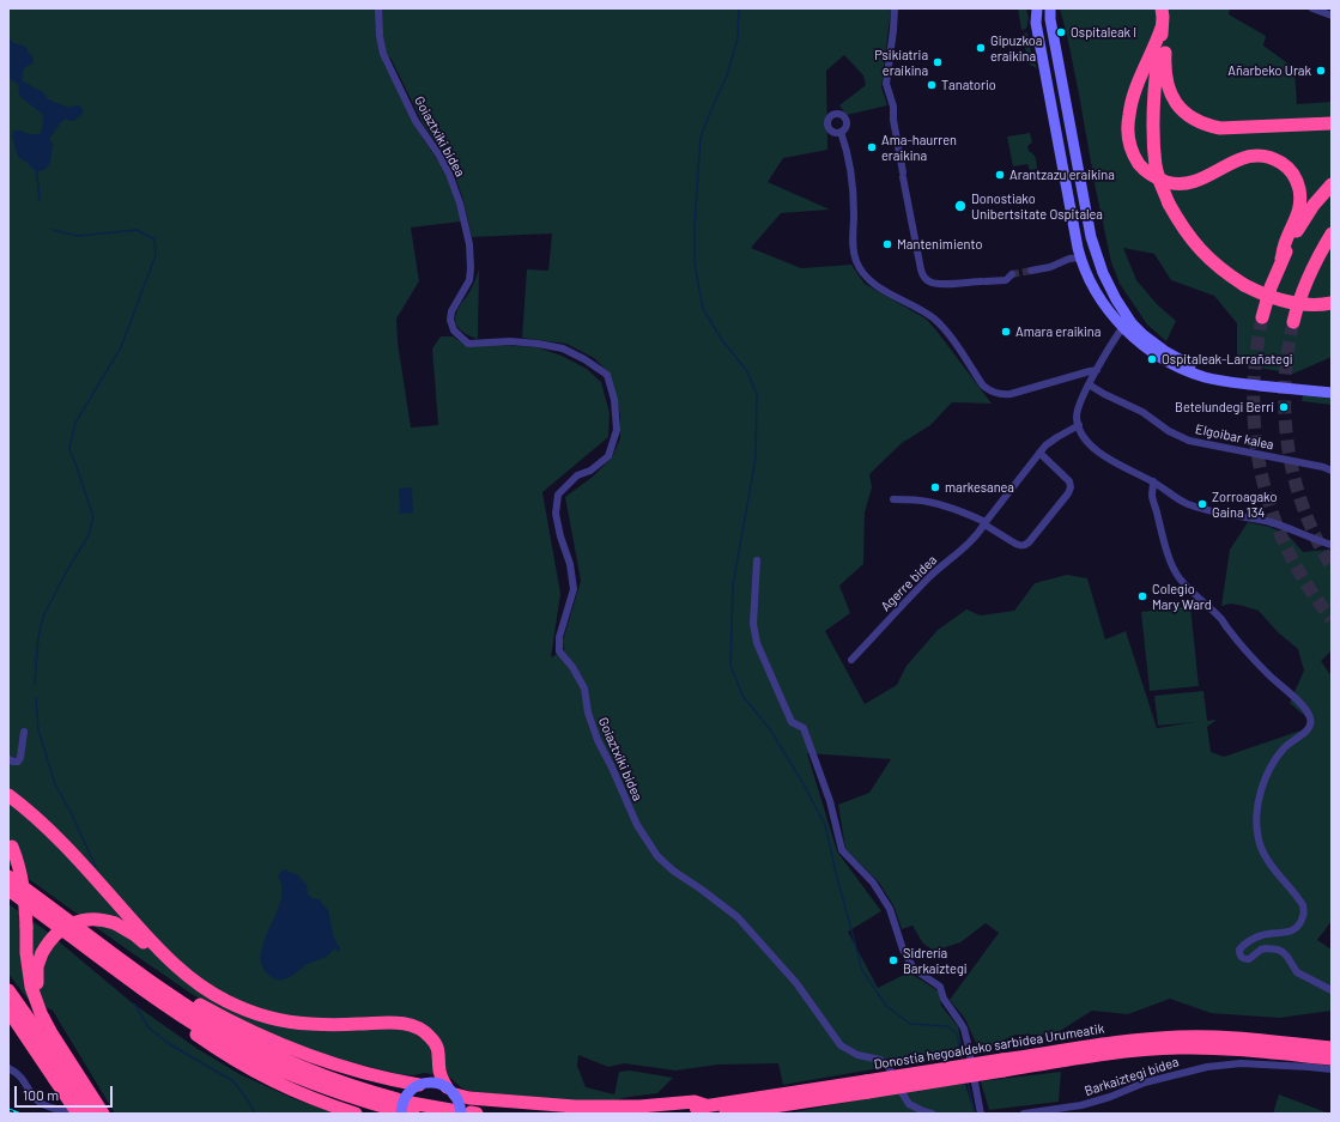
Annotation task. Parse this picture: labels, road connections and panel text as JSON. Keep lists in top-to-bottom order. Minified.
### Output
{"streets":{"highway":["Donostia hegoaldeko sarbidea Urumeatik"],"street":["Goiaztxiki bidea","Elgoibar kalea","Agerre bidea","Barkaiztegi bidea"]},"places":["Ospitaleak I","Gipuzkoa eraikina","Psikiatria eraikina","Añarbeko Urak","Tanatorio","Ama-haurren eraikina","Arantzazu eraikina","Donostiako Unibertsitate Ospitalea","Mantenimiento","Amara eraikina","Ospitaleak-Larrañategi","Betelundegi Berri","markesanea","Zorroagako Gaina 134","Colegio Mary Ward","Sidrería Barkaiztegi"],"scale_bar":"100 m"}
